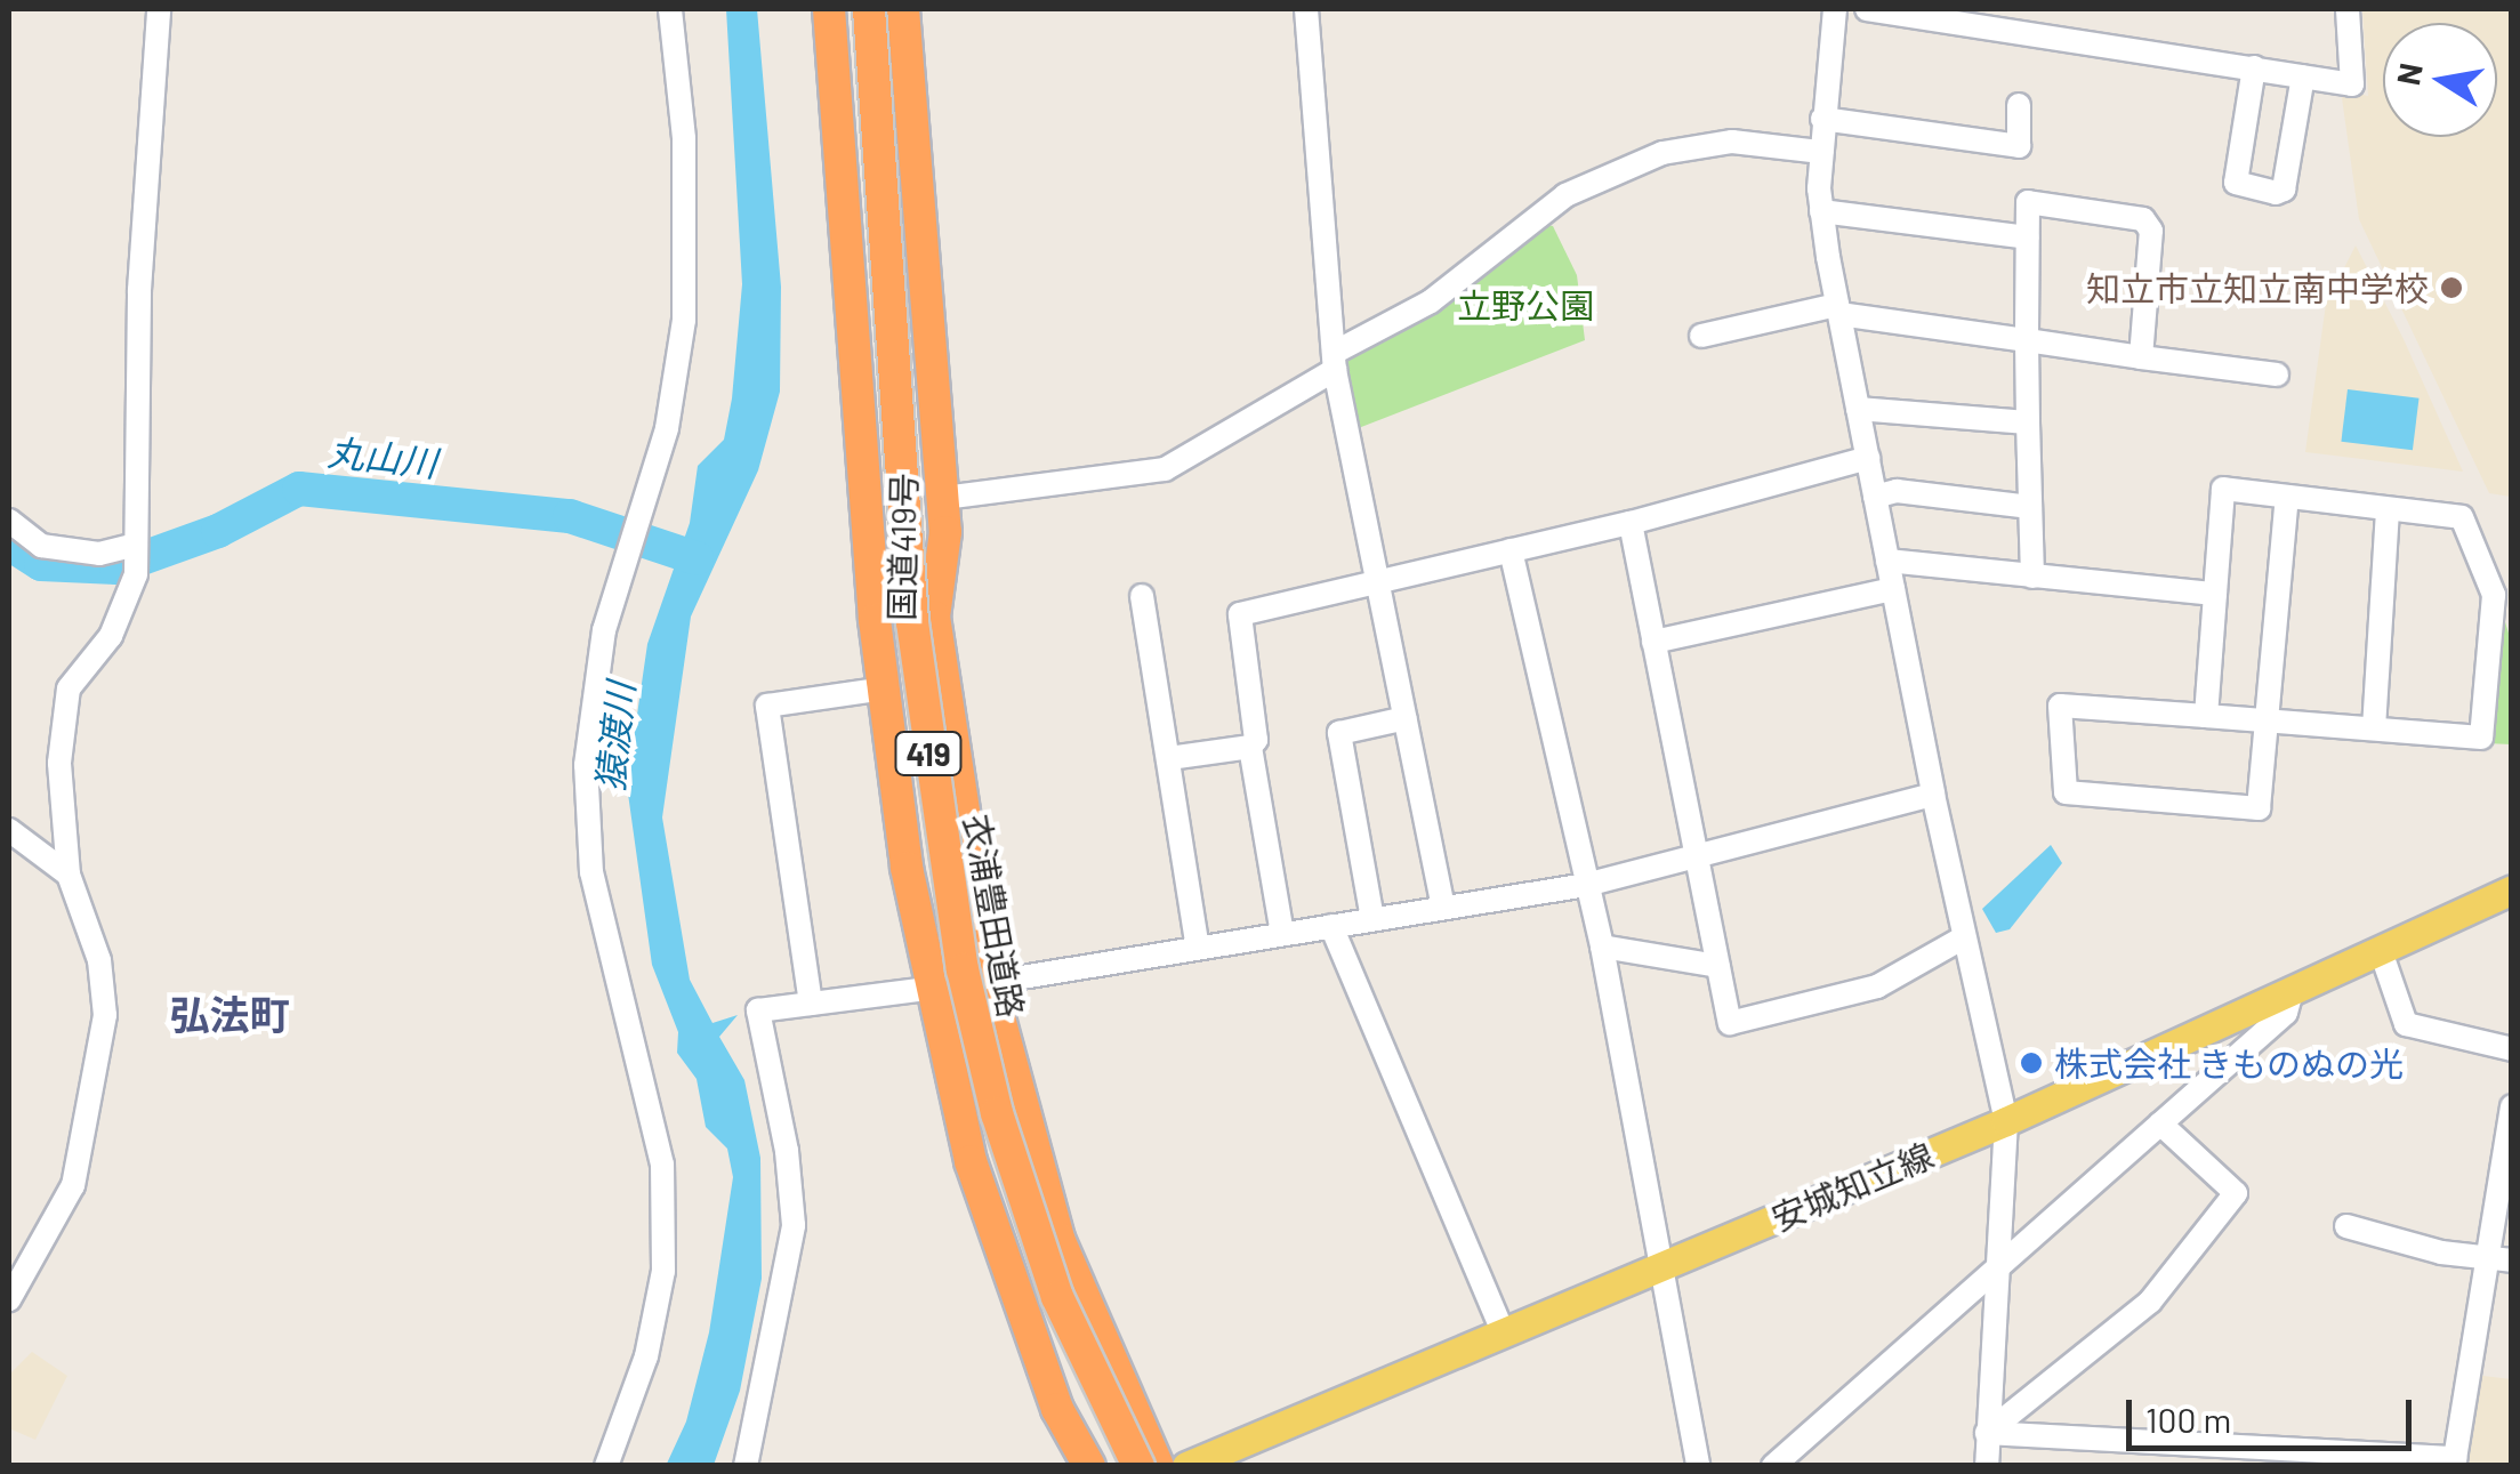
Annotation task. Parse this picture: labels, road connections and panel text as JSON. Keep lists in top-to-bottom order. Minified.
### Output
{"streets":{"highway":["国道419号","419","衣浦豊田道路"],"main road":["安城知立線"]},"crossings":[["国道419号","419"]],"districts":["弘法町"],"water":["丸山川","猿渡川"],"parks":["立野公園"],"places":["知立市立知立南中学校","株式会社 きものぬの光"],"scale_bar":"100 m","north":"left"}
